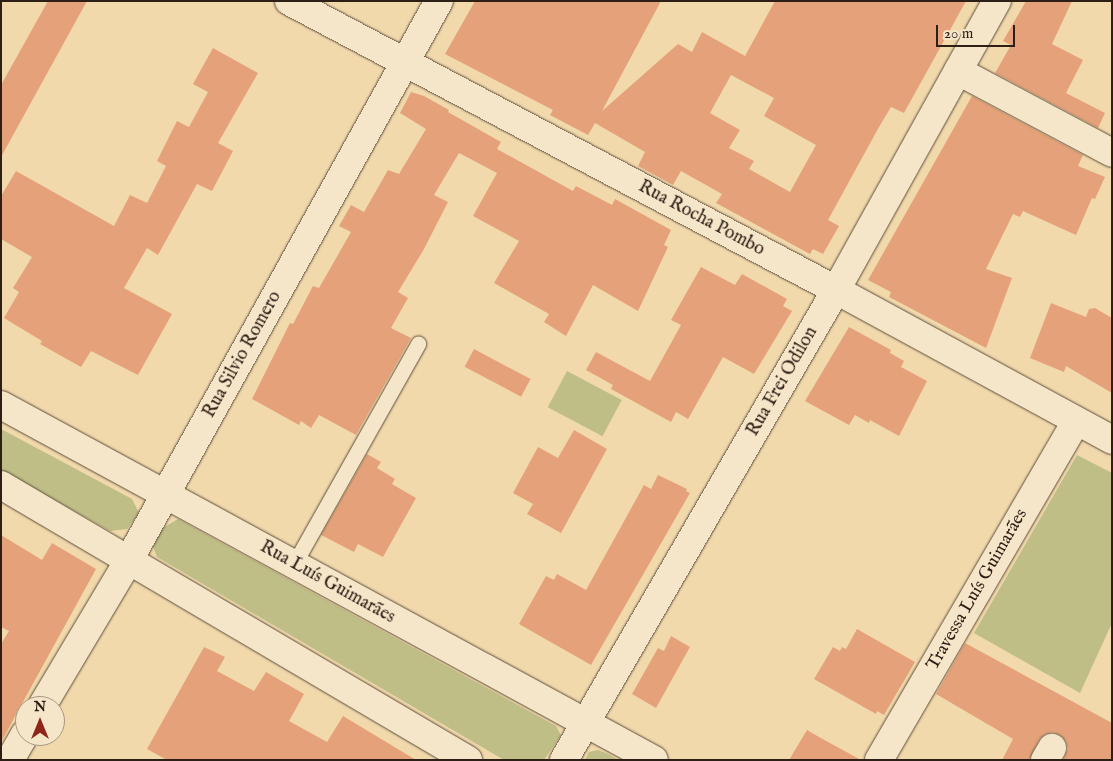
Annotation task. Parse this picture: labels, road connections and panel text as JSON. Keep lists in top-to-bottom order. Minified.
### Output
{"streets":{"street":["Rua Rocha Pombo","Rua Silvio Romero","Rua Frei Odilon","Rua Luís Guimarães","Travessa Luís Guimarães"]},"crossings":[["Rua Rocha Pombo","Rua Silvio Romero"],["Rua Rocha Pombo","Rua Frei Odilon"],["Rua Rocha Pombo","Travessa Luís Guimarães"],["Rua Silvio Romero","Rua Luís Guimarães"],["Rua Frei Odilon","Rua Luís Guimarães"]],"scale_bar":"20 m","north":"top"}
